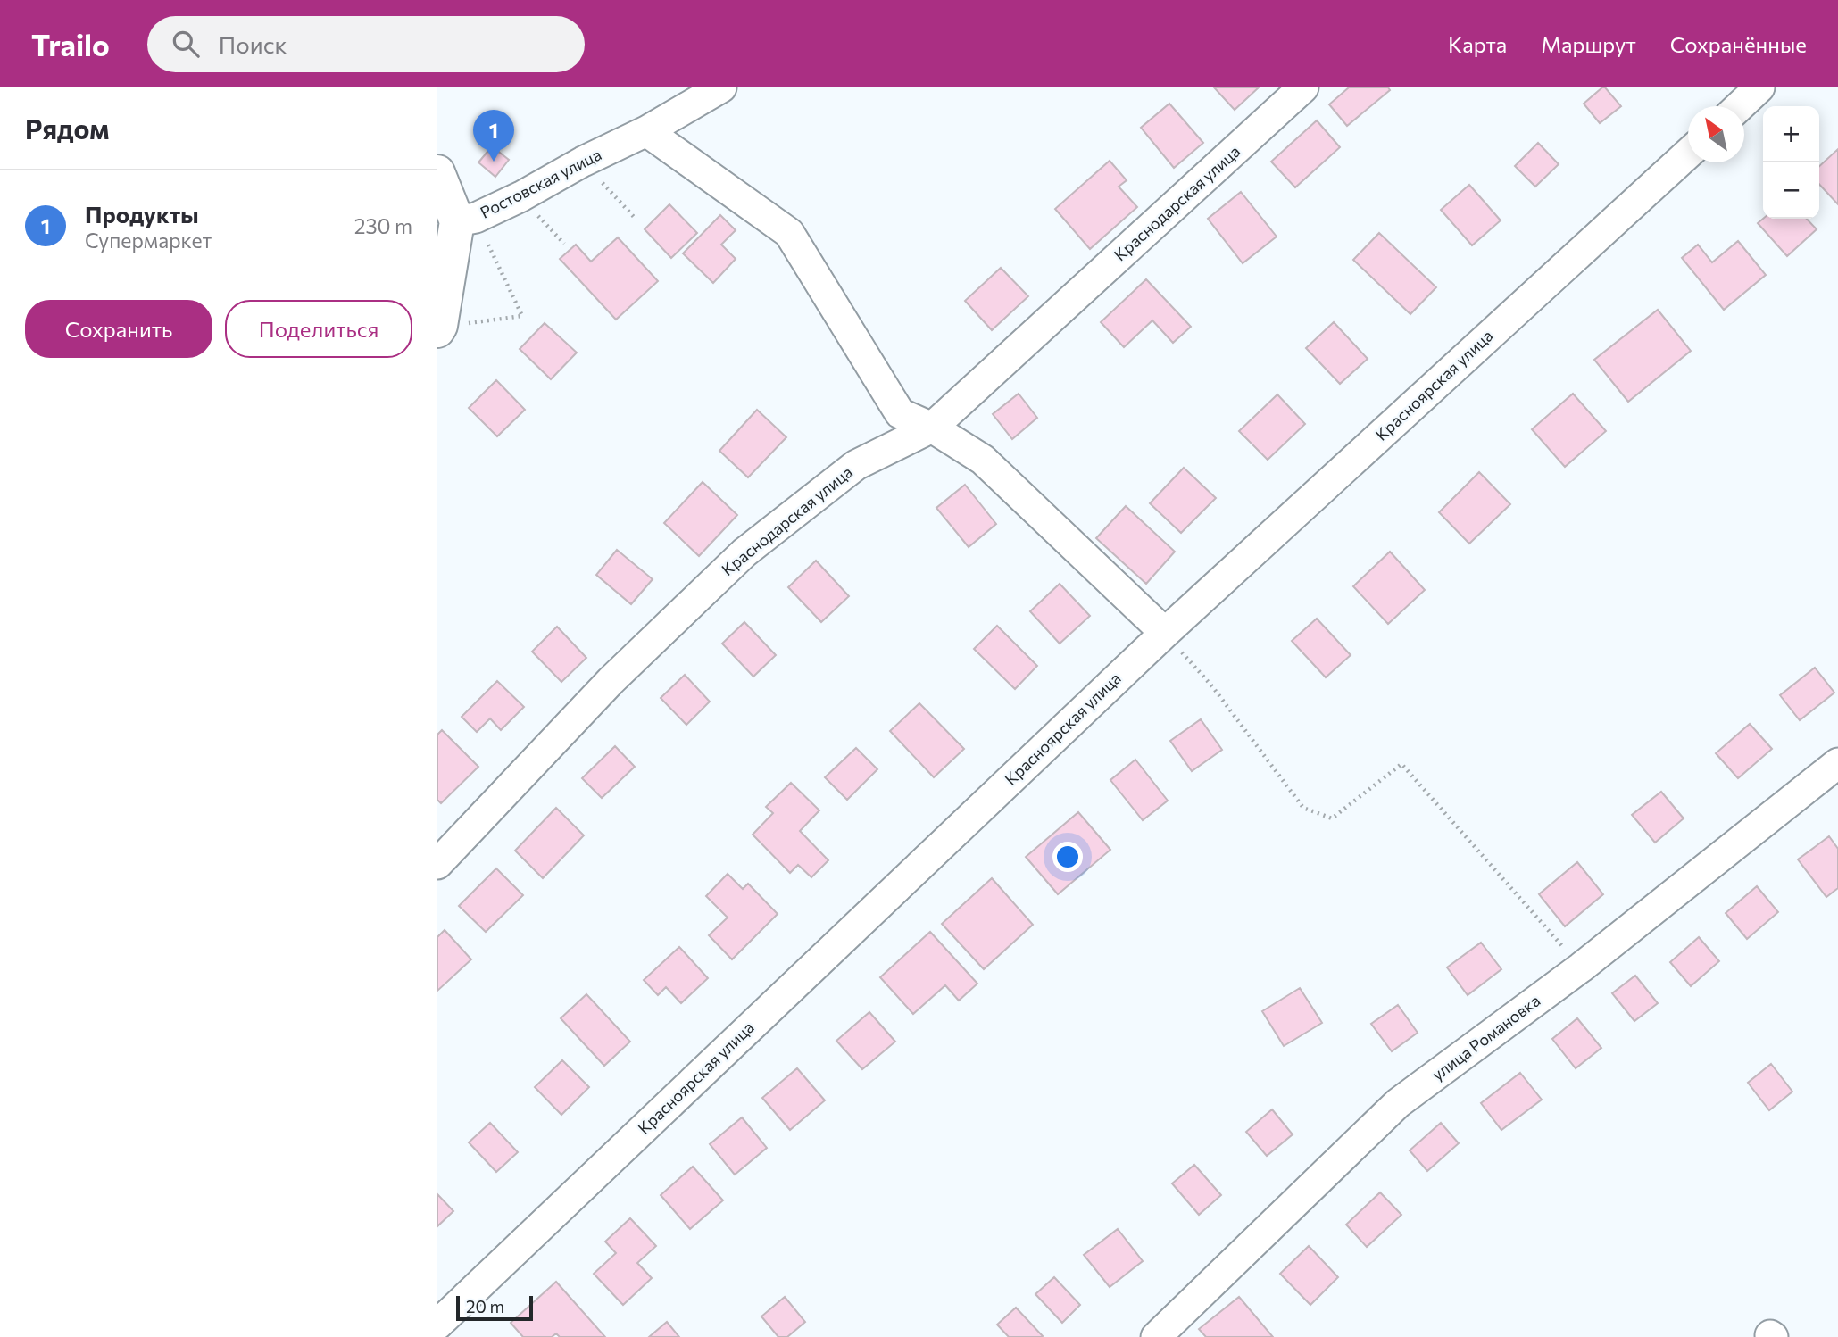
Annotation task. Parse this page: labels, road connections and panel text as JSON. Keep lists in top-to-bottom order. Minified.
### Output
{"streets":{"street":["Ростовская улица","Краснодарская улица","Красноярская улица","улица Романовка"]},"scale_bar":"20 m","north":"top left","page":{"header":"Trailo","search":"Поиск","nav":["Карта","Маршрут","Сохранённые"],"heading":"Рядом","map_buttons":["+","−"],"pins":"1","list":[{"mark":"1","name":"Продукты","note":"Супермаркет","value":"230 m"}],"buttons":["Сохранить","Поделиться"],"scale":"20 m"}}
